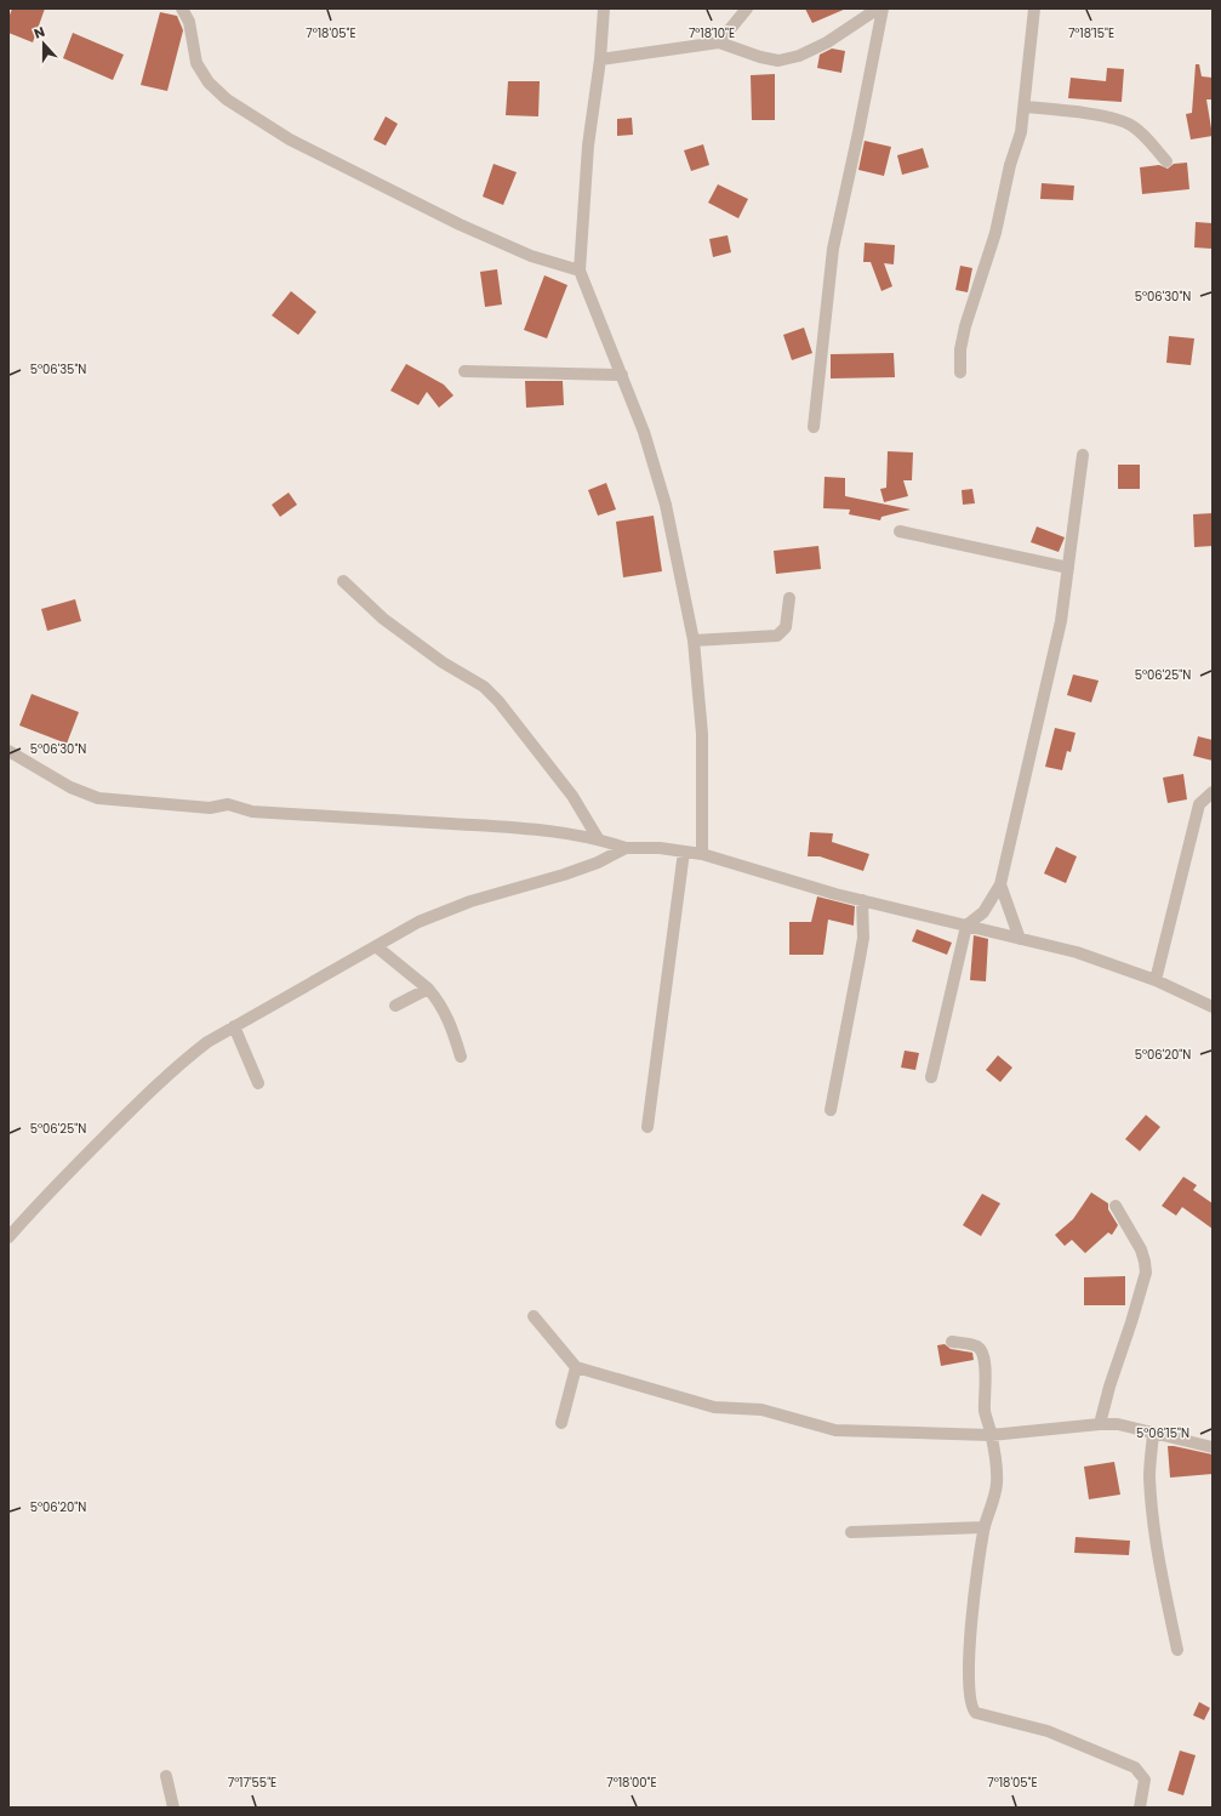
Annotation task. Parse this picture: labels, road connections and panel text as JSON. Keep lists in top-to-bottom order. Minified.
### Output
{"north":"top","coordinates":["7°18'10\"E","7°18'15\"E","7°18'05\"E","5°06'30\"N","5°06'35\"N","5°06'25\"N","5°06'20\"N","5°06'15\"N","7°17'55\"E","7°18'00\"E"]}
